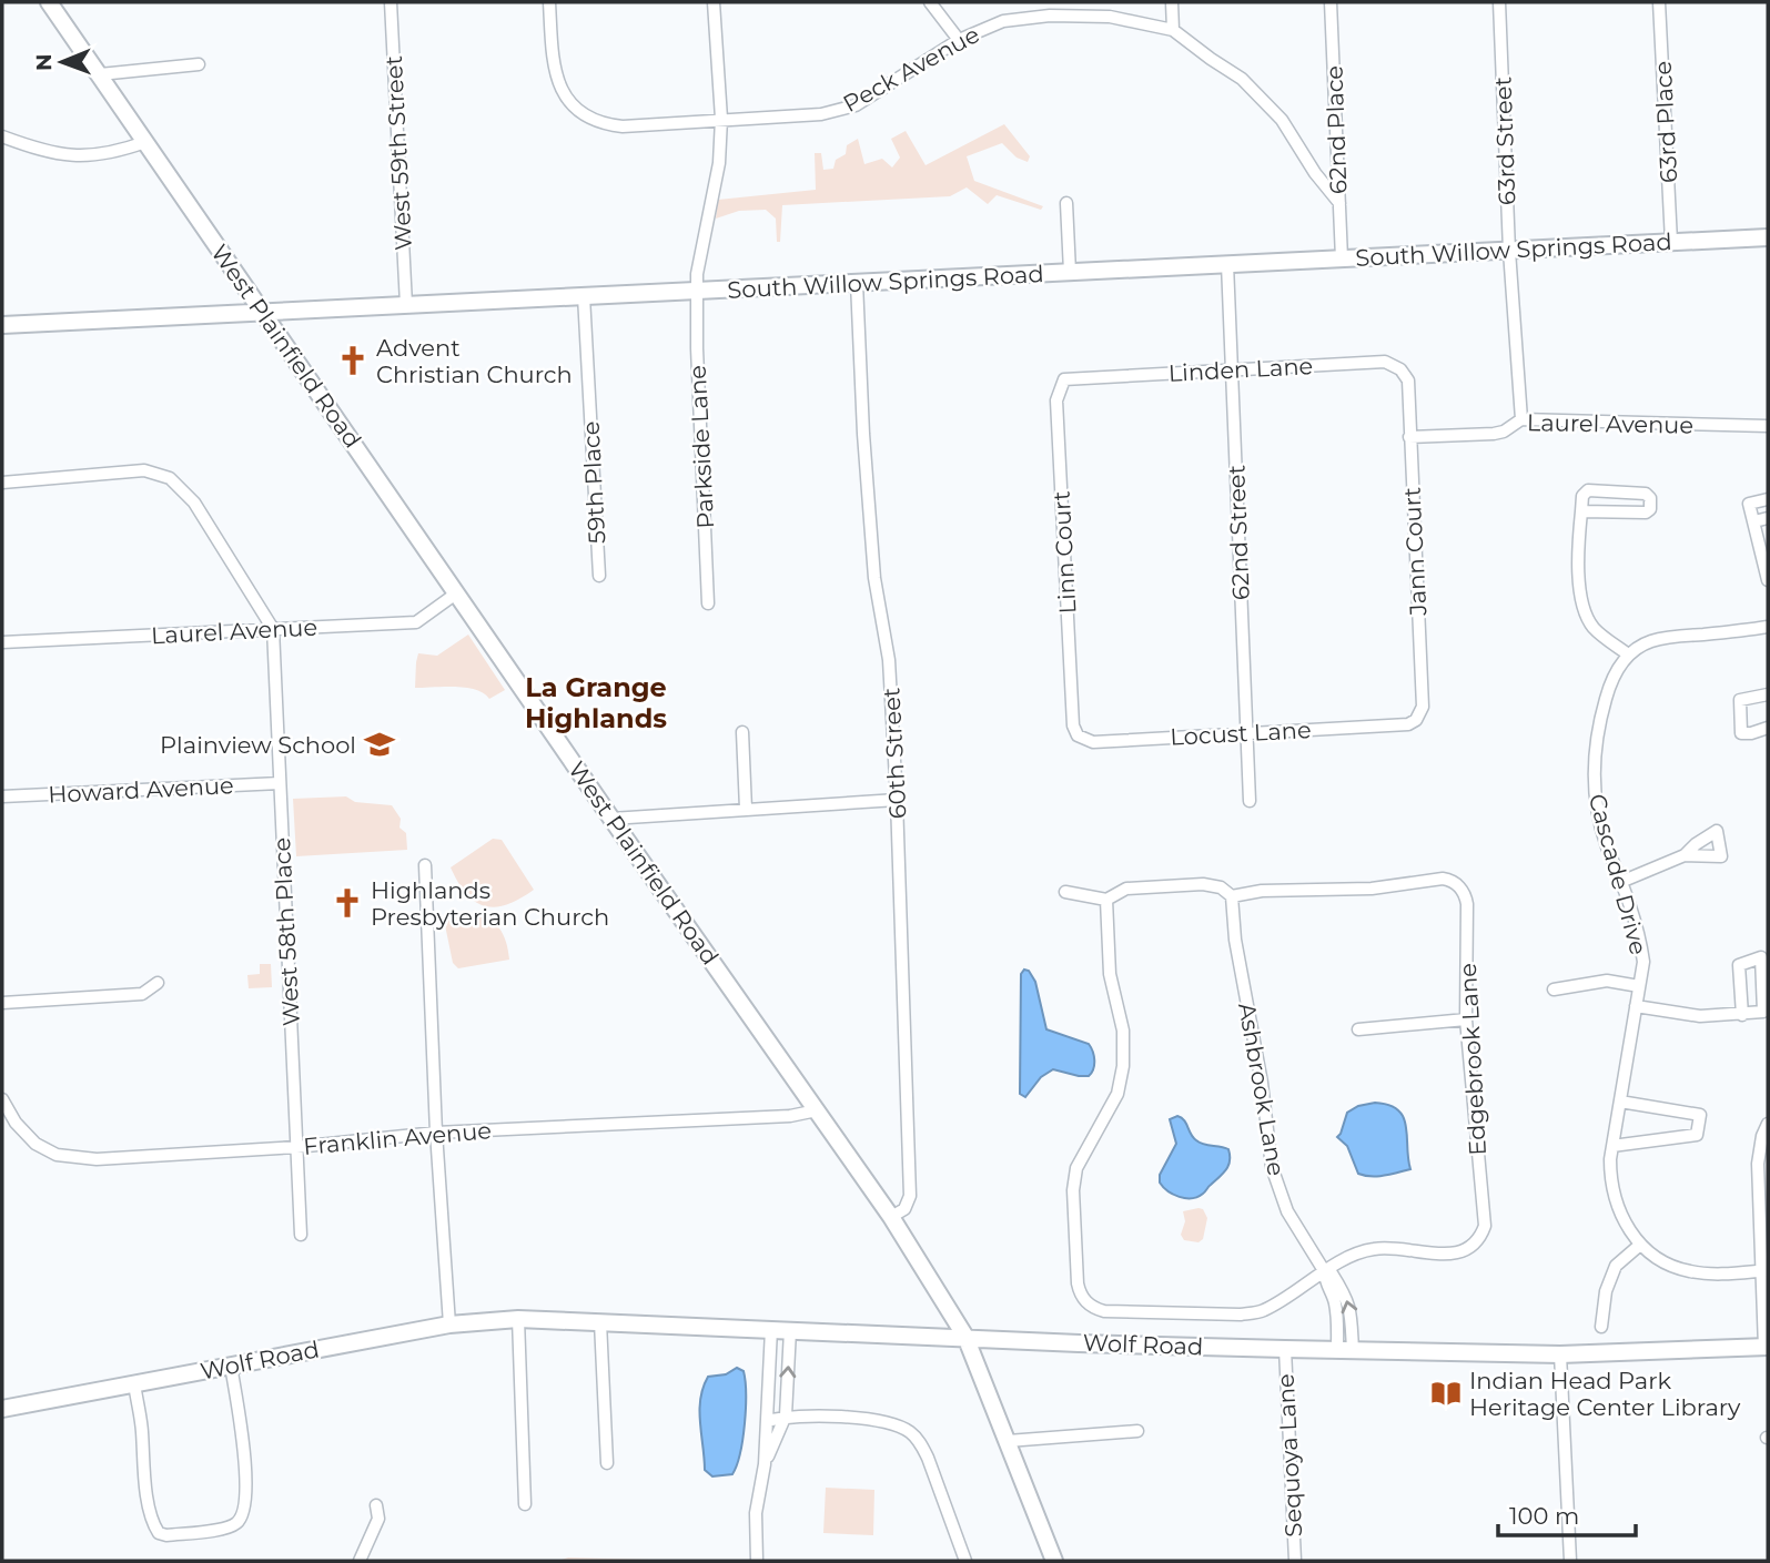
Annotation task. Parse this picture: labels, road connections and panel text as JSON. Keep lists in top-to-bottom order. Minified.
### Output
{"streets":{"main road":["South Willow Springs Road","West Plainfield Road","Wolf Road"],"street":["Peck Avenue","63rd Place","62nd Place","63rd Street","West 59th Street","Linden Lane","Laurel Avenue","Parkside Lane","59th Place","62nd Street","Jann Court","Linn Court","Locust Lane","60th Street","Howard Avenue","Cascade Drive","West 58th Place","Edgebrook Lane","Ashbrook Lane","Franklin Avenue","Sequoya Lane"]},"crossings":[["Peck Avenue","62nd Place"],["63rd Place","South Willow Springs Road"],["62nd Place","South Willow Springs Road"],["63rd Street","South Willow Springs Road"],["63rd Street","Laurel Avenue"],["West 59th Street","South Willow Springs Road"],["South Willow Springs Road","West Plainfield Road"],["South Willow Springs Road","Parkside Lane"],["South Willow Springs Road","59th Place"],["South Willow Springs Road","62nd Street"],["South Willow Springs Road","60th Street"],["West Plainfield Road","Laurel Avenue"],["West Plainfield Road","60th Street"],["West Plainfield Road","Franklin Avenue"],["West Plainfield Road","Wolf Road"],["Linden Lane","62nd Street"],["Linden Lane","Jann Court"],["Linden Lane","Linn Court"],["Laurel Avenue","Jann Court"],["Laurel Avenue","West 58th Place"],["62nd Street","Locust Lane"],["Jann Court","Locust Lane"],["Linn Court","Locust Lane"],["Howard Avenue","West 58th Place"],["West 58th Place","Franklin Avenue"],["Edgebrook Lane","Ashbrook Lane"],["Ashbrook Lane","Wolf Road"],["Wolf Road","Sequoya Lane"]],"districts":["La Grange Highlands"],"places":{"church":["Advent Christian Church","Highlands Presbyterian Church"],"school or university":["Plainview School"],"library":["Indian Head Park Heritage Center Library"]},"scale_bar":"100 m","north":"left"}
